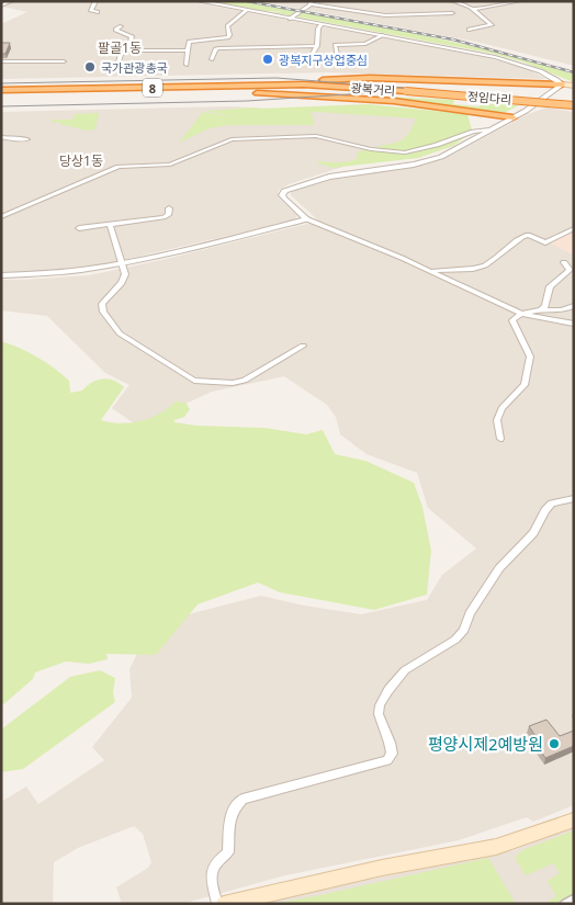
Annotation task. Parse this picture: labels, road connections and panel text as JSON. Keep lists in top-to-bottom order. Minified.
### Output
{"streets":{"highway":["8","광복거리","정임다리"]},"crossings":[["광복거리","정임다리"]],"districts":["팔골1동","당상1동"],"places":["광복지구상업중심","국가관광총국","평양시제2예방원"]}
